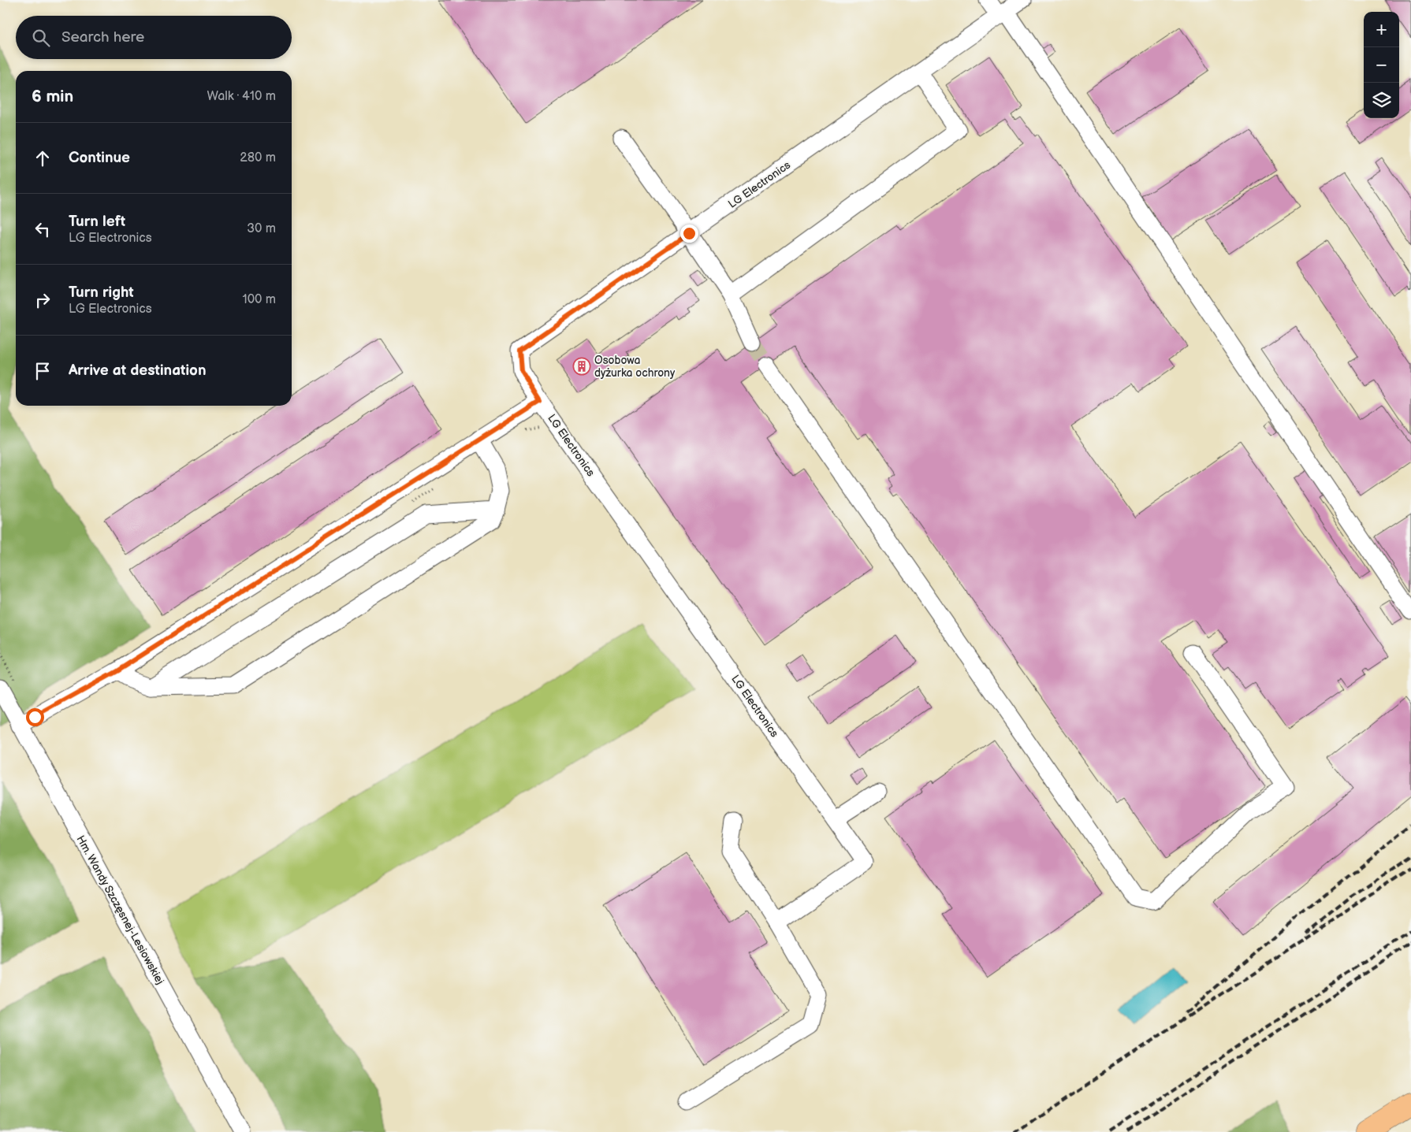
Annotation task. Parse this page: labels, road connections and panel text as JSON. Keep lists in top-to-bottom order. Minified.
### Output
{"streets":{"street":["LG Electronics","Hm. Wandy Szczęsnej-Lesiowskiej"]},"places":{"building":["Osobowa dyżurka ochrony"]},"page":{"map_buttons":["+","−"],"search":"Search here","heading":["6 min","Walk · 410 m"],"list":[["Continue","280 m"],["Turn left","LG Electronics","30 m"],["Turn right","LG Electronics","100 m"],"Arrive at destination"]}}
